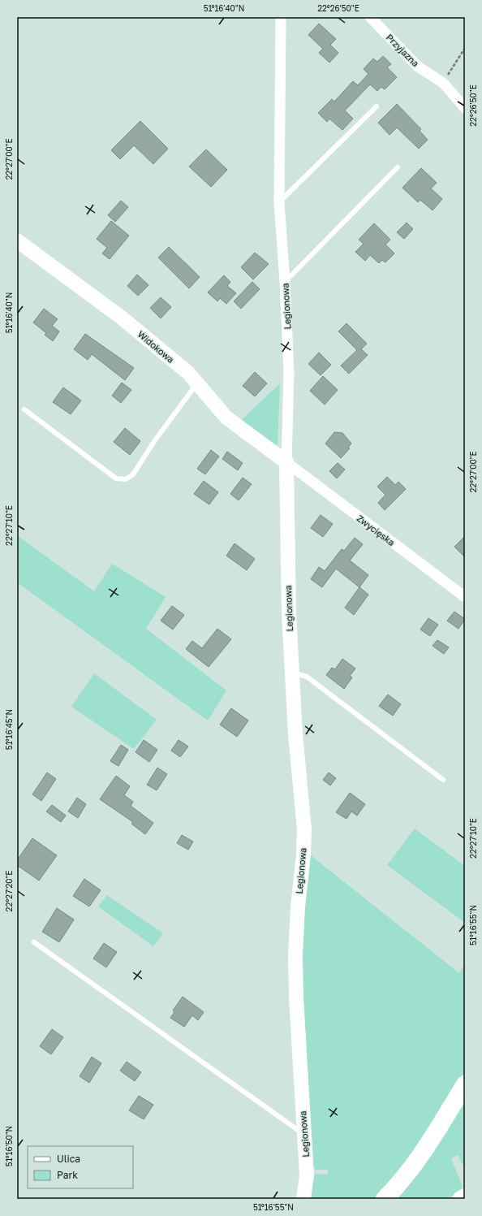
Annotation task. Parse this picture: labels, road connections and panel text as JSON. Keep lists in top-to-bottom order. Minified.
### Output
{"streets":{"street":["Przyjazna","Legionowa","Widokowa","Zwycięska"]},"crossings":[["Legionowa","Widokowa"],["Legionowa","Zwycięska"],["Widokowa","Zwycięska"]],"legend":["Ulica","Park"],"coordinates":["51°16'40\"N","22°26'50\"E","22°27'00\"E","22°27'10\"E","51°16'45\"N","22°27'20\"E","51°16'55\"N","51°16'50\"N"]}
